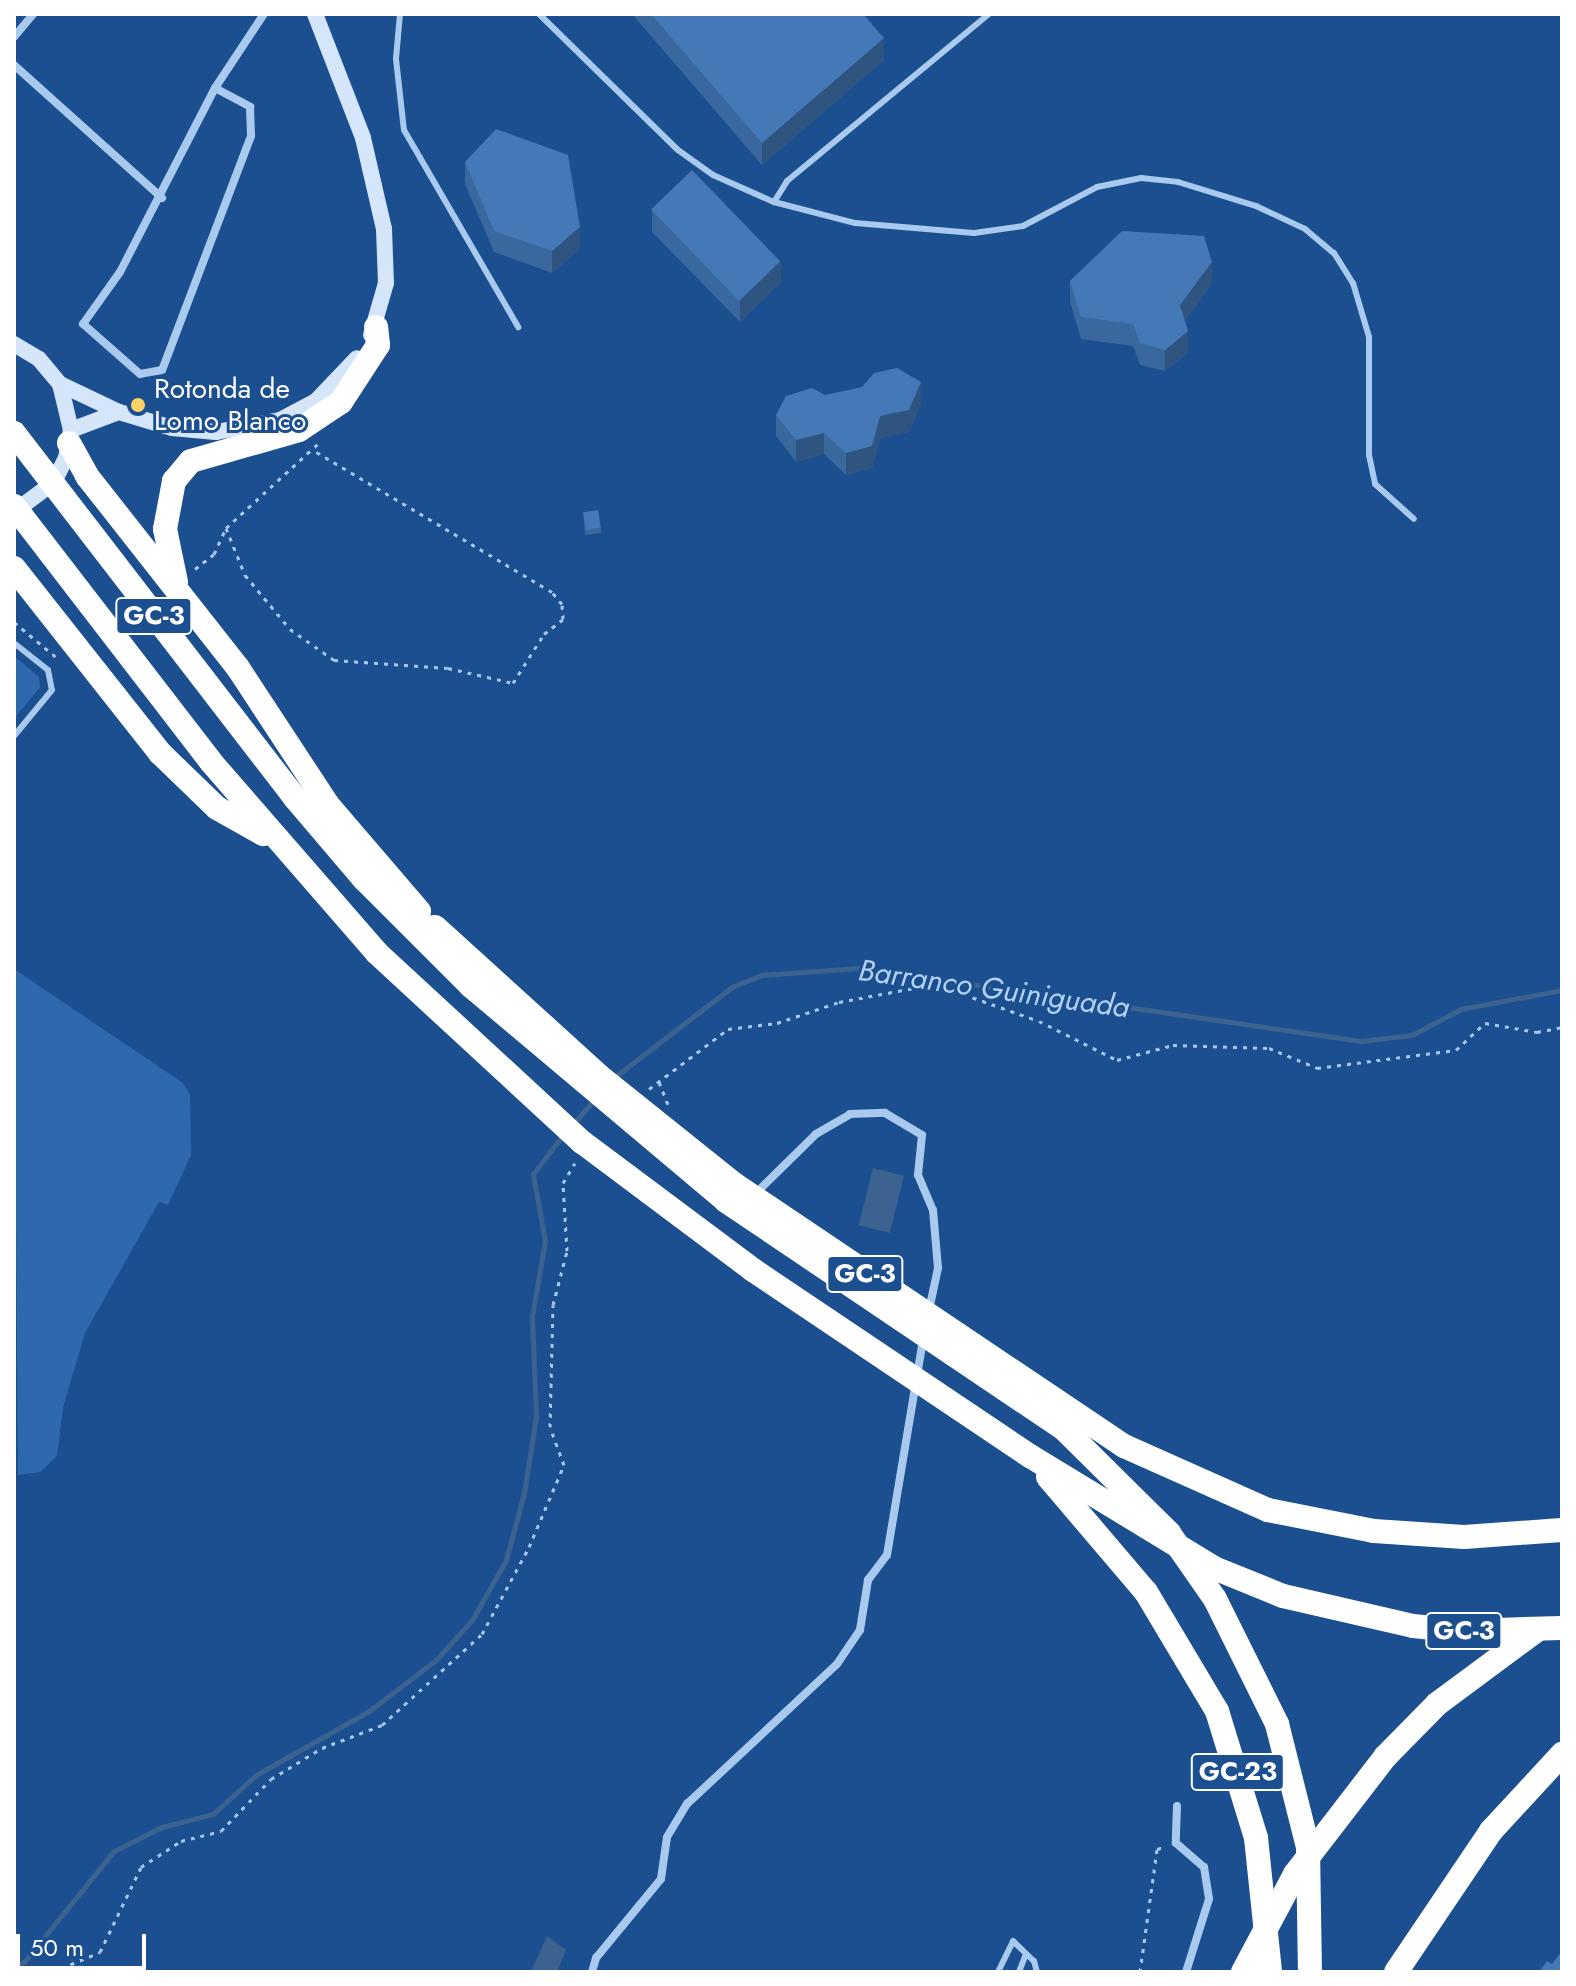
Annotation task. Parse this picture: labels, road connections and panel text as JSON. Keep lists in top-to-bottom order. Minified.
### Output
{"streets":{"highway":["GC-3","GC-23"]},"crossings":[["GC-3","GC-23"]],"water":["Barranco Guiniguada"],"places":["Rotonda de Lomo Blanco"],"scale_bar":"50 m"}
